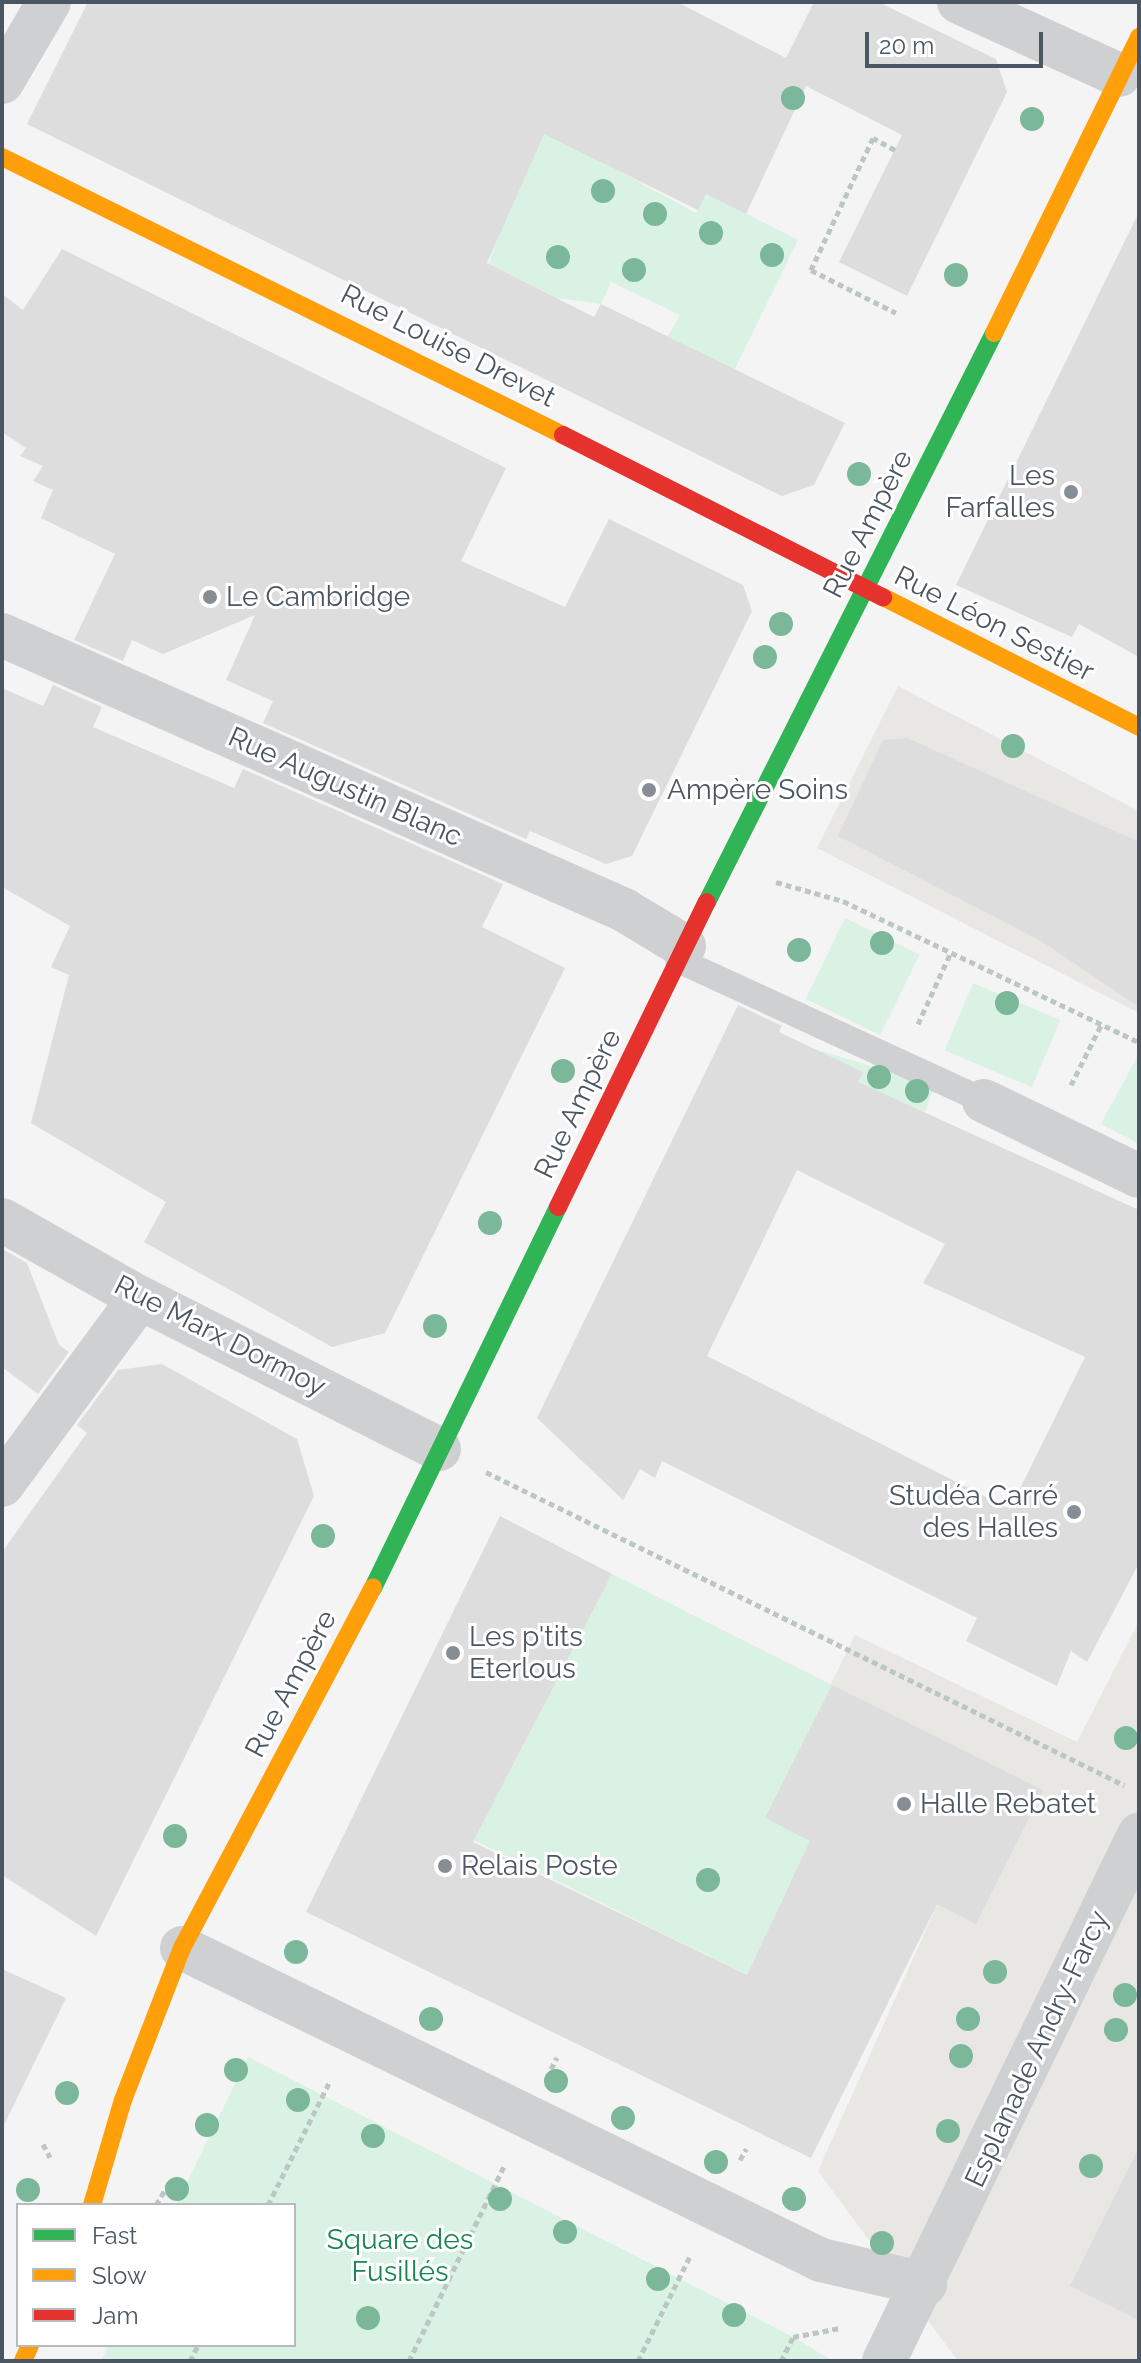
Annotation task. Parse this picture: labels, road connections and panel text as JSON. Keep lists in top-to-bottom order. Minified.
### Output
{"streets":{"street":["Rue Louise Drevet","Rue Ampère","Rue Léon Sestier","Rue Augustin Blanc","Rue Marx Dormoy","Esplanade Andry-Farcy"]},"crossings":[["Rue Louise Drevet","Rue Ampère"],["Rue Louise Drevet","Rue Léon Sestier"],["Rue Ampère","Rue Léon Sestier"],["Rue Ampère","Rue Augustin Blanc"],["Rue Ampère","Rue Marx Dormoy"]],"parks":["Square des Fusillés"],"places":["Les Farfalles","Le Cambridge","Ampère Soins","Studéa Carré des Halles","Les p'tits Eterlous","Halle Rebatet","Relais Poste"],"legend":["Fast","Slow","Jam"],"scale_bar":"20 m"}
